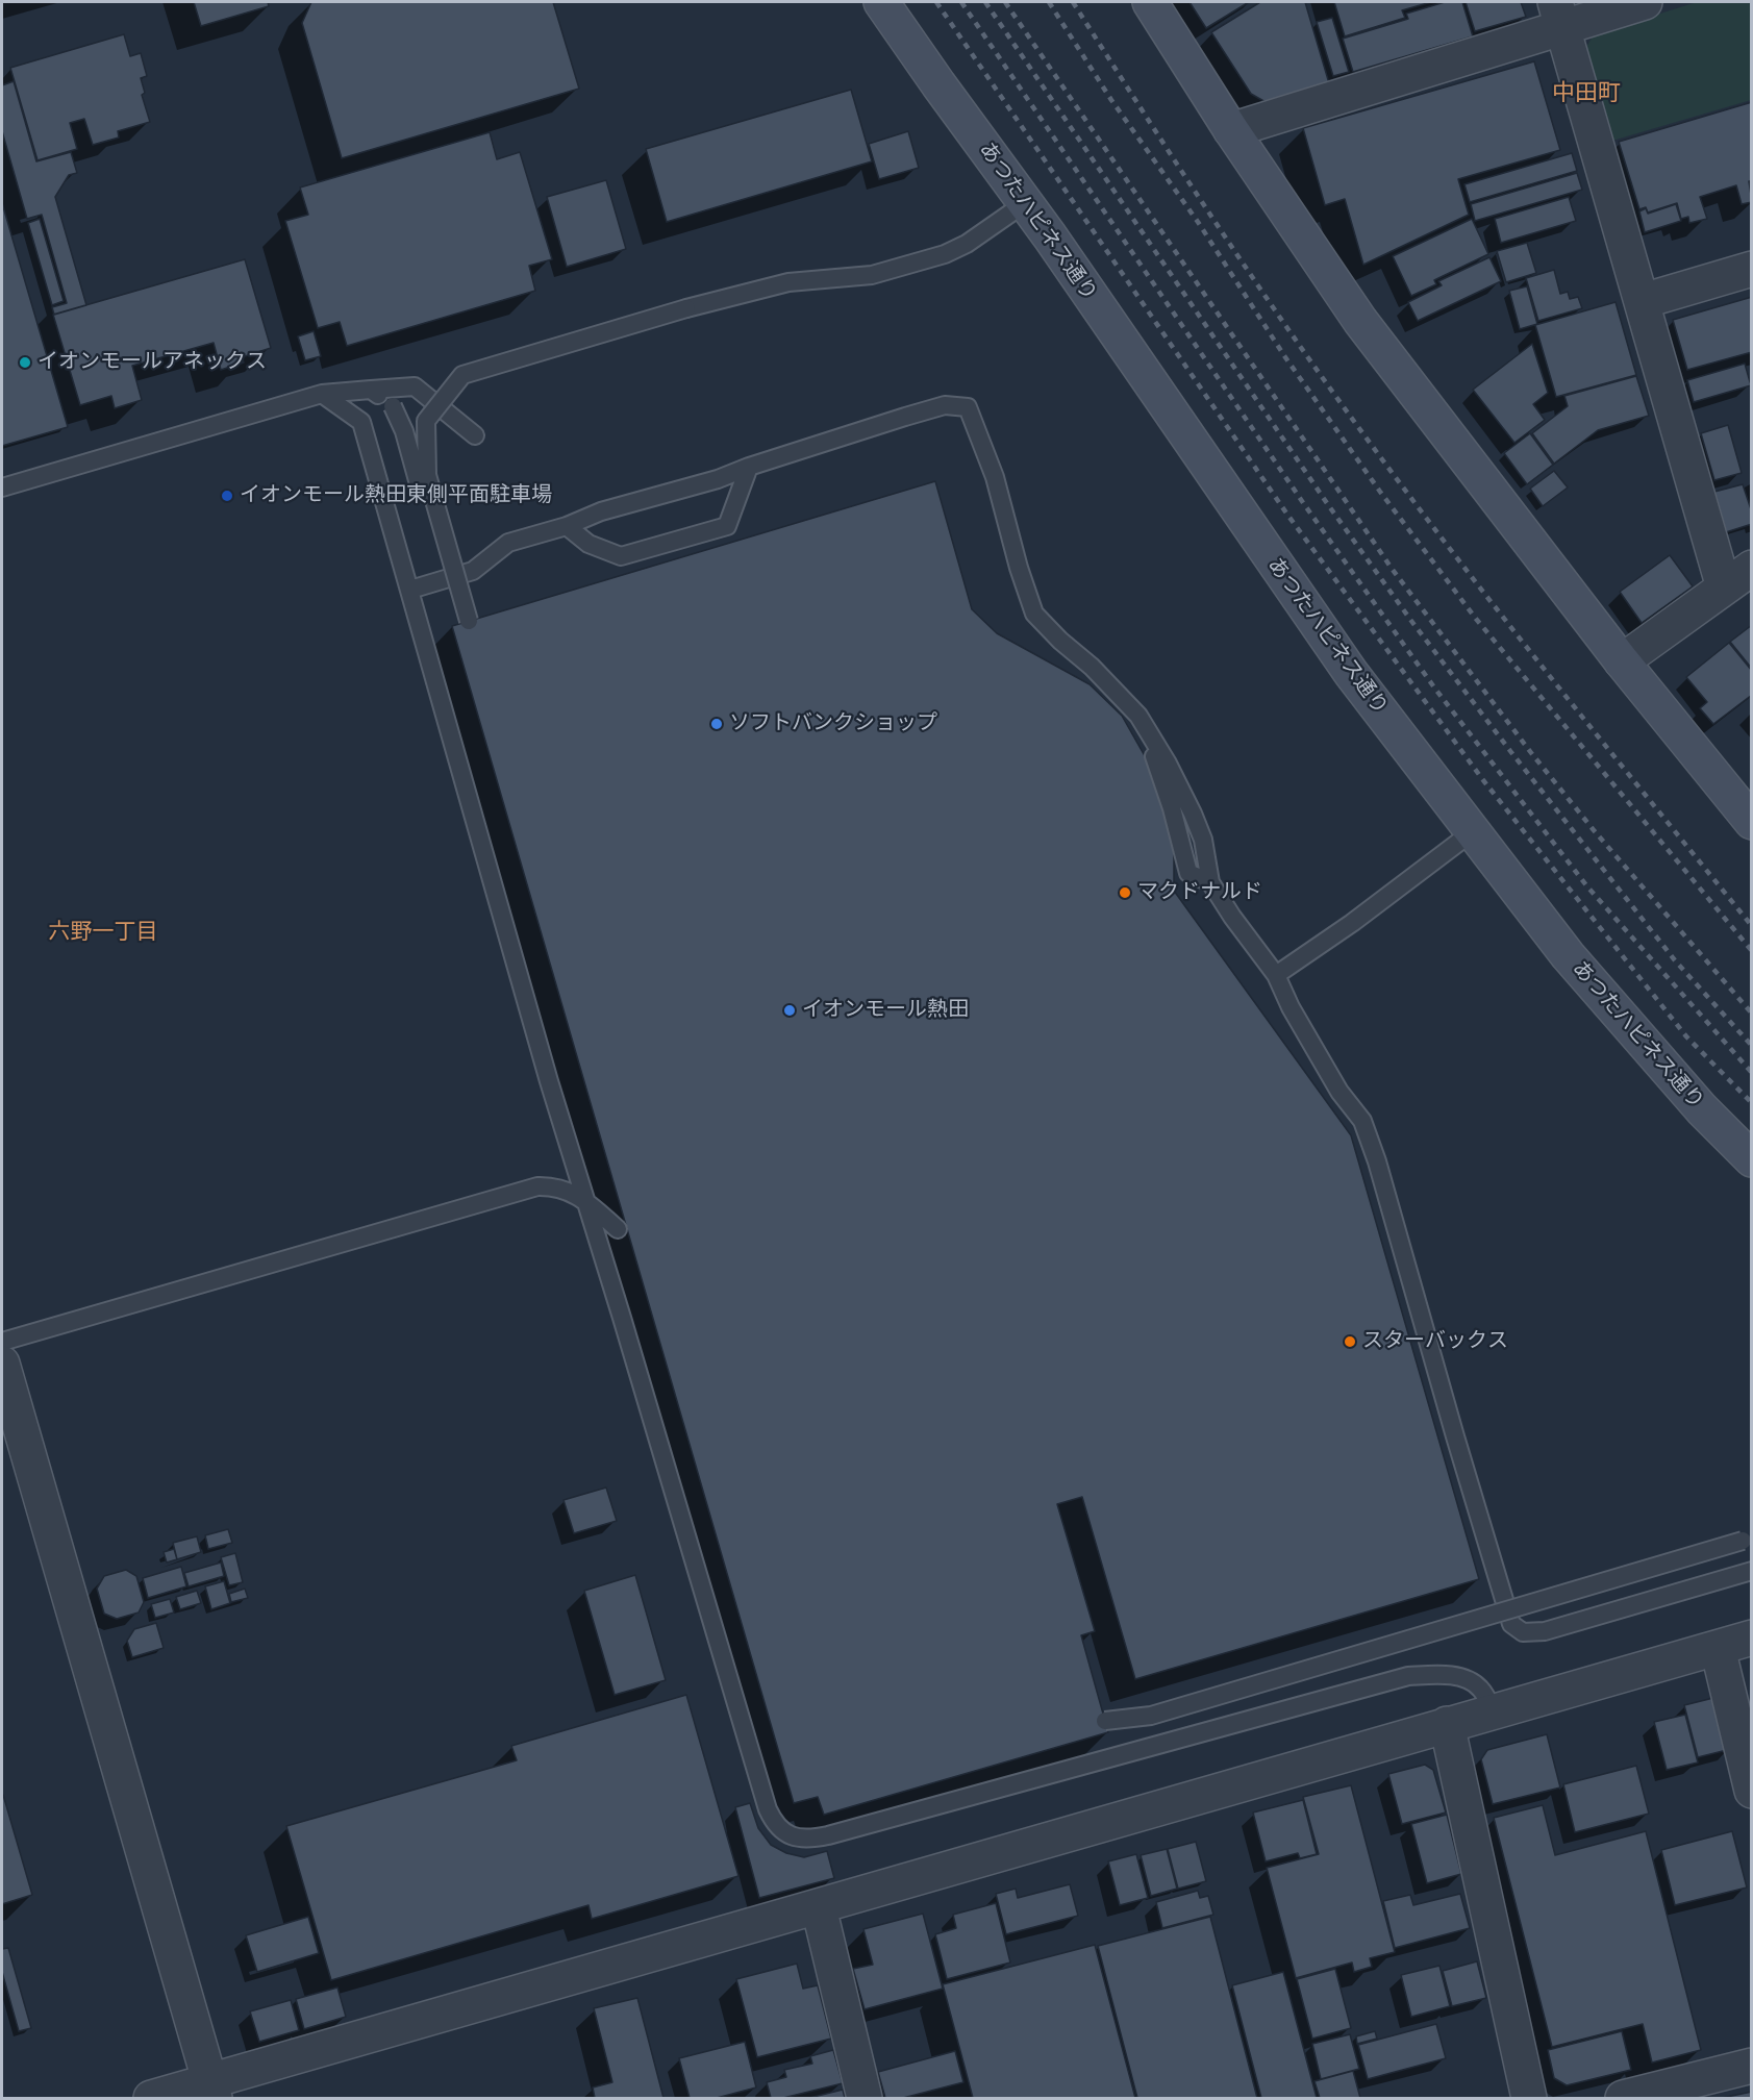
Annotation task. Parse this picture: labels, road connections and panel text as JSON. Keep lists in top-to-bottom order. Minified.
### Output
{"streets":{"street":["あつたハピネス通り"]},"districts":["中田町","六野一丁目"],"places":["イオンモールアネックス","イオンモール熱田東側平面駐車場","ソフトバンクショップ","マクドナルド","イオンモール熱田","スターバックス"]}
